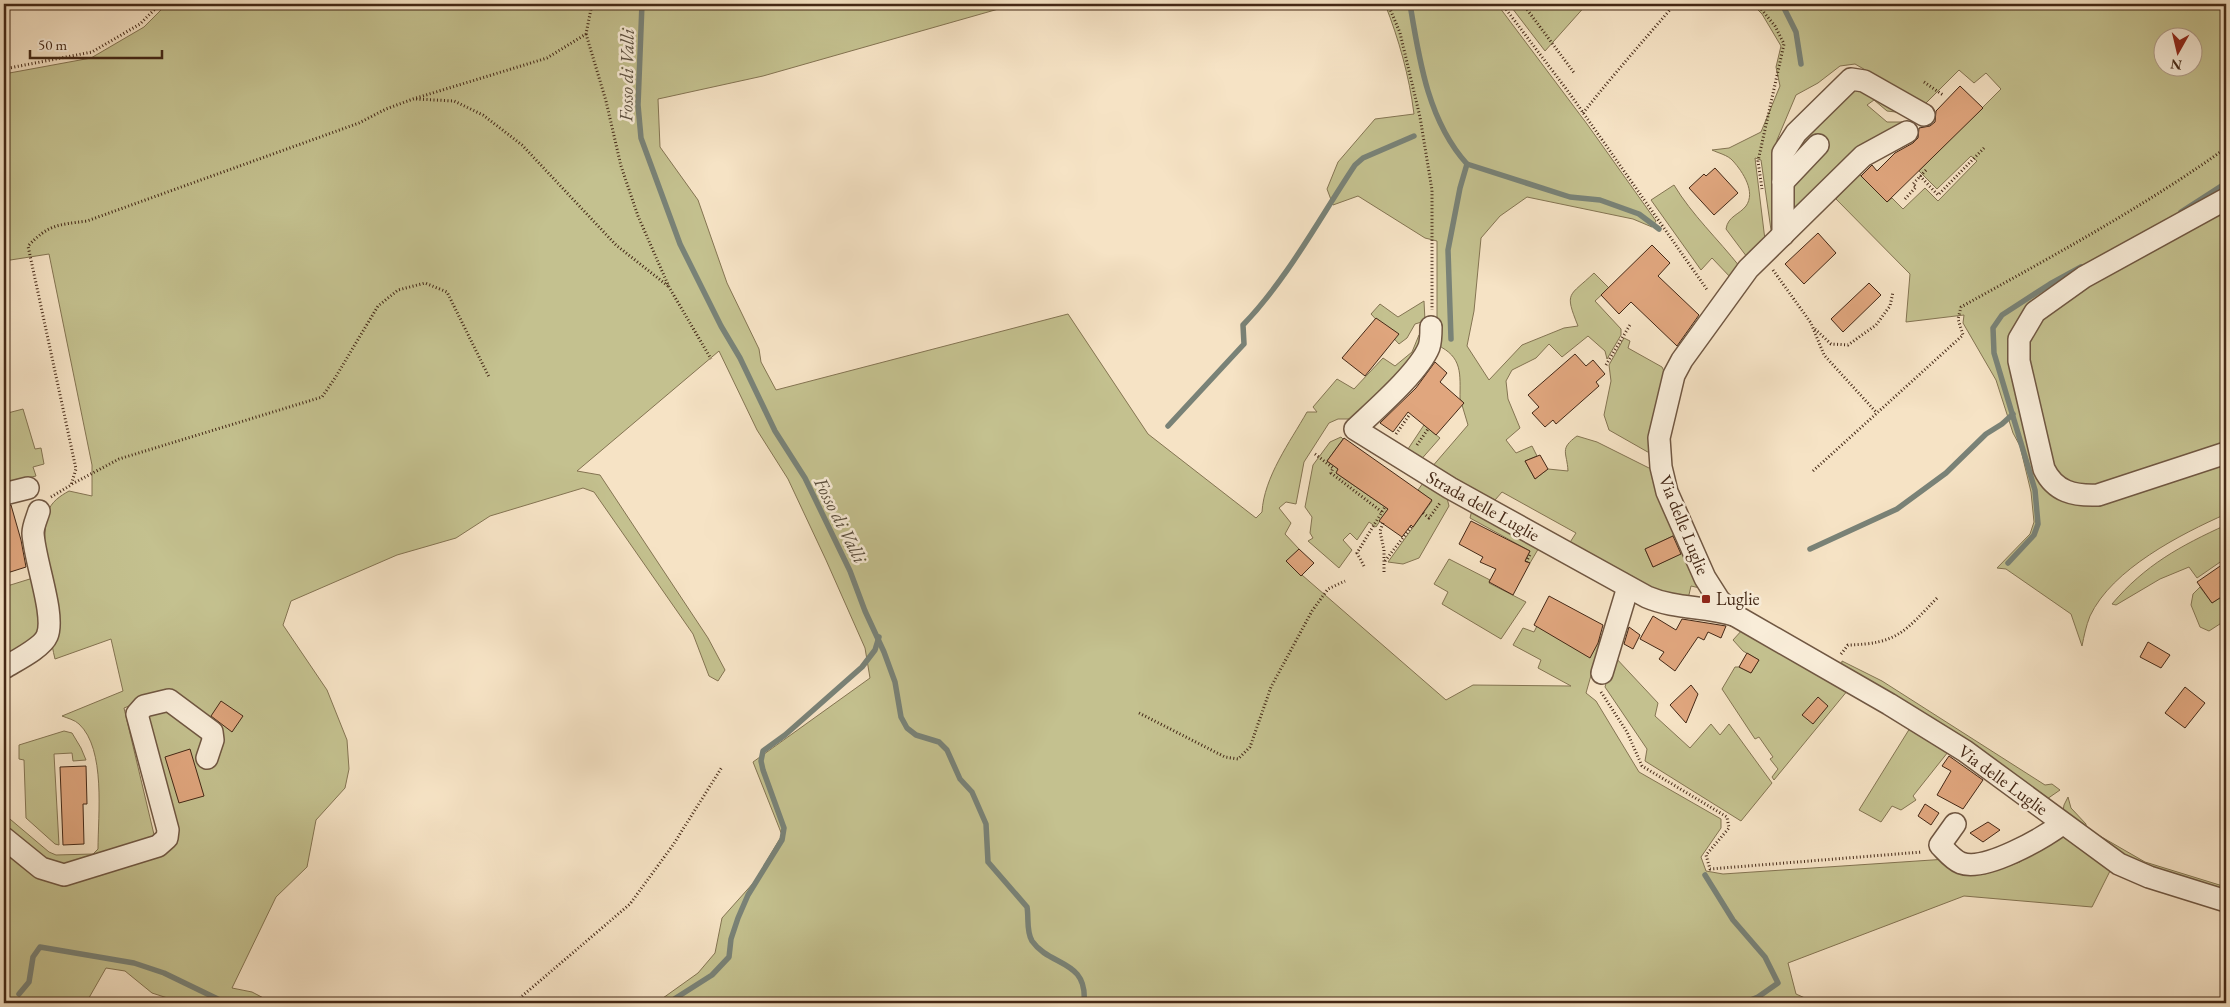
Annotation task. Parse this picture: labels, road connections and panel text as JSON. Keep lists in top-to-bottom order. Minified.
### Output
{"streets":{"street":["Strada delle Luglie","Via delle Luglie"]},"crossings":[["Strada delle Luglie","Via delle Luglie"]],"water":["Fosso di Valli"],"places":{"transit":["Luglie"]},"scale_bar":"50 m","north":"bottom"}
